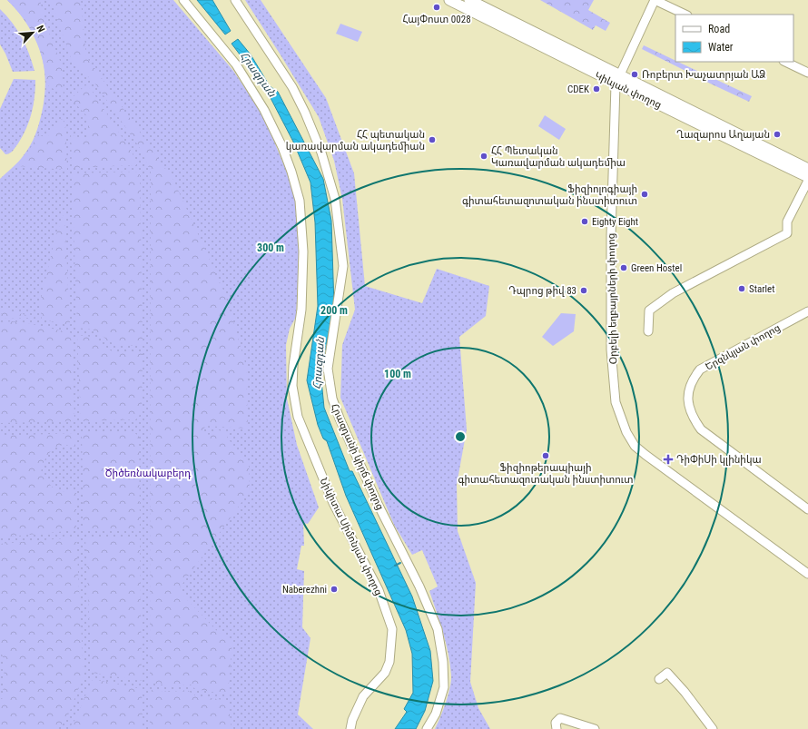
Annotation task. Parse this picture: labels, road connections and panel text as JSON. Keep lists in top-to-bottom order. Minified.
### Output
{"streets":{"main road":["Կիևյան փողոց"],"street":["Օրբելի եղբայրների փողոց","Երզնկյան փողոց","Հրազդանի կիրճ փողոց","Նիկիտա Սիմոնյան փողոց"]},"crossings":[["Կիևյան փողոց","Օրբելի եղբայրների փողոց"]],"water":["Հրազդան"],"parks":["Ծիծեռնակաբերդ"],"places":{"other":["ՀայՓոստ 0028","Ռոբերտ Խաչատրյան ԱՁ","CDEK","Ղազարոս Աղայան","ՀՀ պետական կառավարման ակադեմիան","ՀՀ Պետական Կառավարման ակադեմիա","Ֆիզիոլոգիայի գիտահետազոտական ինստիտուտ","Eighty Eight","Green Hostel","Starlet","Դպրոց թիվ 83","Ֆիզիոթերապիայի գիտահետազոտական ինստիտուտ","Naberezhni"],"health":["ԴիՓիՍի կլինիկա"]},"legend":["Road","Water"],"north":"top right","rings":["300 m","200 m","100 m"]}
